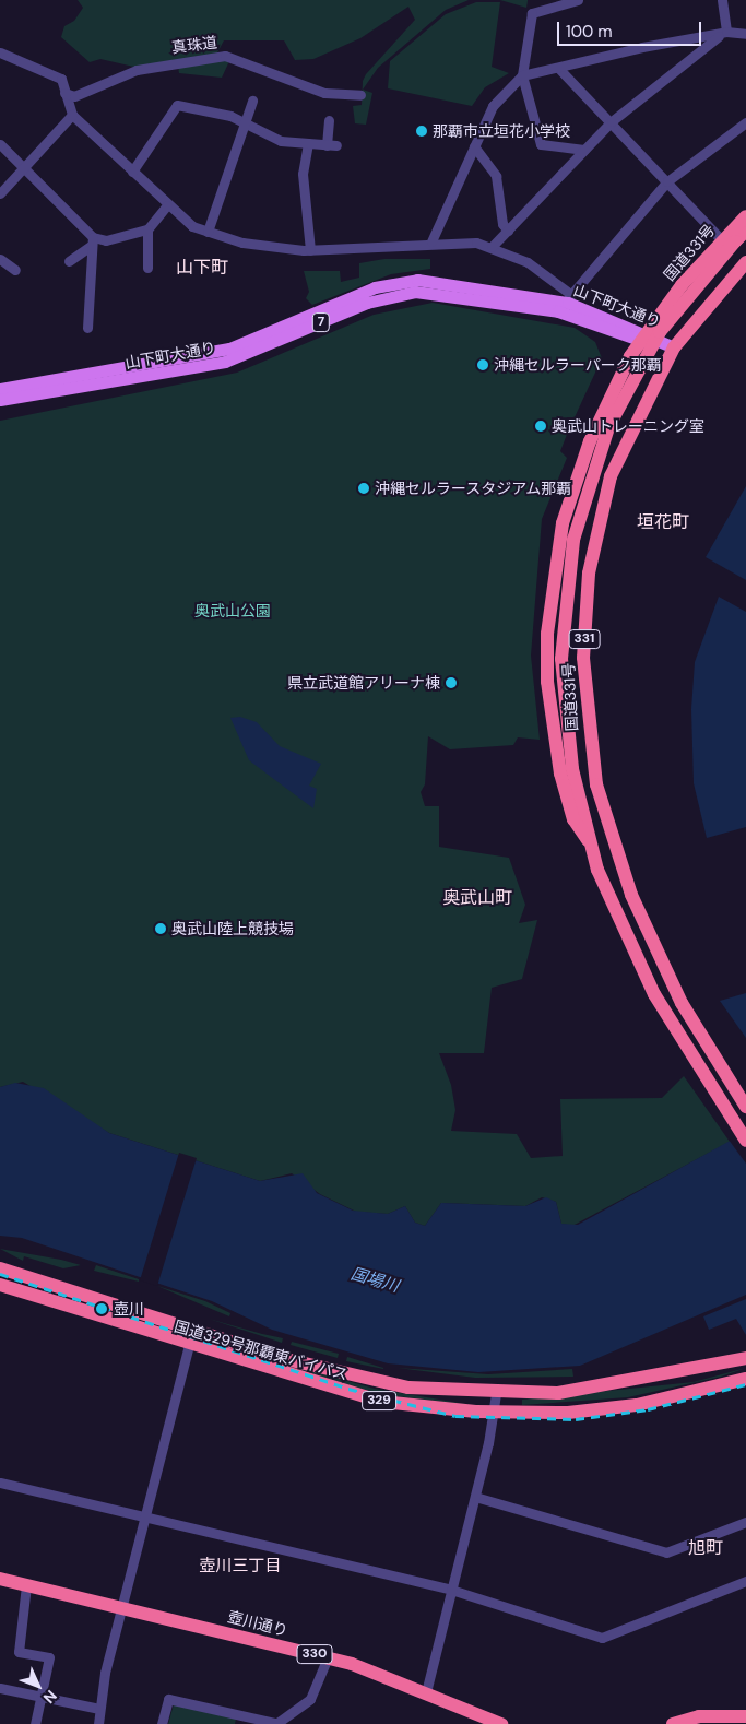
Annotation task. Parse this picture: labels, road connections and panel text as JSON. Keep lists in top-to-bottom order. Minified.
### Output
{"streets":{"highway":["国道331号","331","国道329号那覇東バイパス","329","壺川通り","330"],"main road":["山下町大通り","7"],"street":["真珠道"]},"crossings":[["国道331号","山下町大通り"]],"districts":["山下町","垣花町","奥武山町","旭町","壺川三丁目"],"water":["国場川"],"parks":["奥武山公園"],"places":["那覇市立垣花小学校","沖縄セルラーパーク那覇","奥武山トレーニング室","沖縄セルラースタジアム那覇","県立武道館アリーナ棟","奥武山陸上競技場","壺川"],"scale_bar":"100 m","north":"bottom right"}
